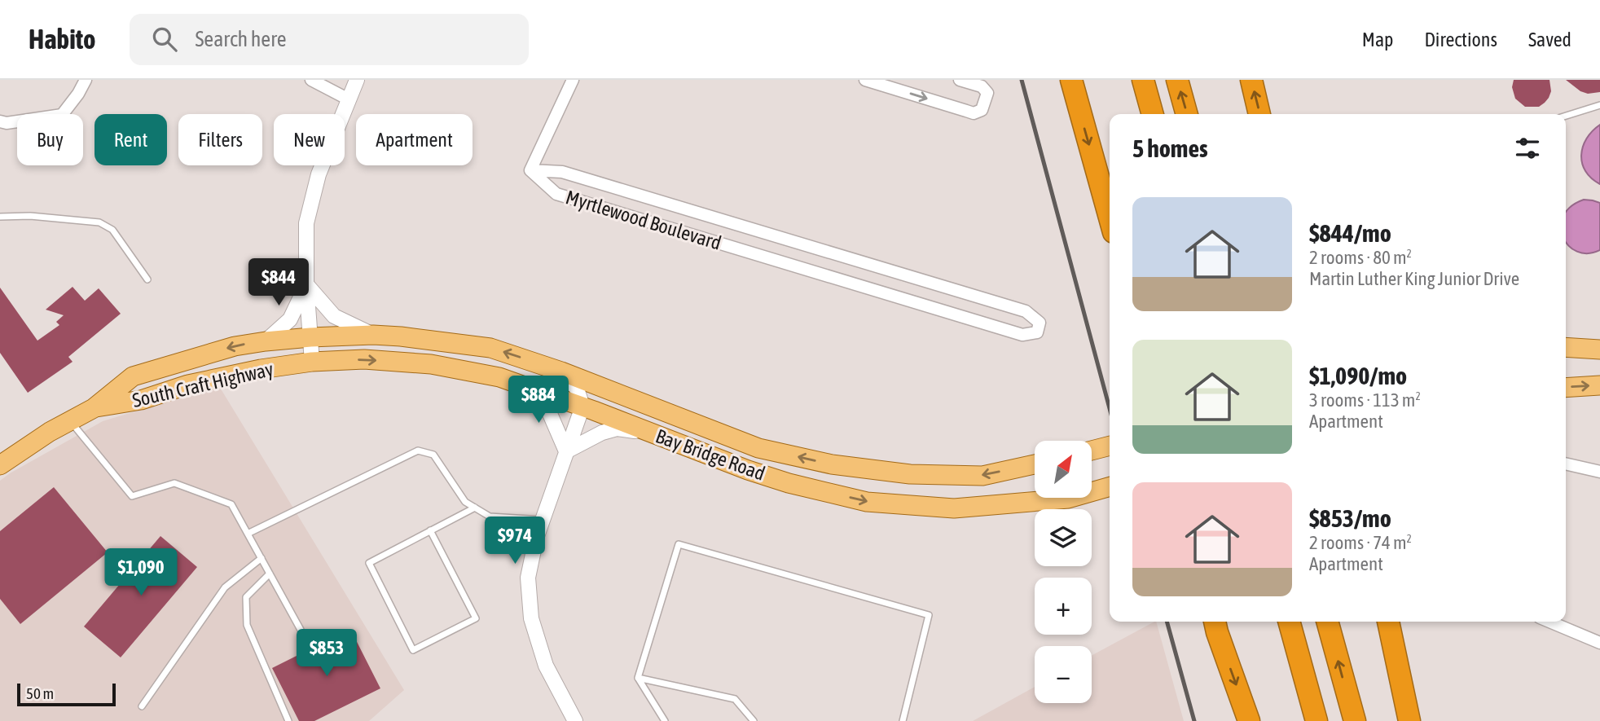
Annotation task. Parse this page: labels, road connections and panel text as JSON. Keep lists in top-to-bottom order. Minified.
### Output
{"streets":{"main road":["South Craft Highway","Bay Bridge Road"],"street":["Myrtlewood Boulevard"]},"crossings":[["South Craft Highway","Bay Bridge Road"]],"scale_bar":"50 m","north":"top right","page":{"header":"Habito","search":"Search here","nav":["Map","Directions","Saved"],"chip":["Buy","Rent","Filters","New","Apartment"],"heading":"5 homes","list":[{"name":"$844/mo","note":"2 rooms · 80 m² · Martin Luther King Junior Drive"},{"name":"$1,090/mo","note":"3 rooms · 113 m² · Apartment"},{"name":"$853/mo","note":"2 rooms · 74 m² · Apartment"}],"price":["$844","$884","$974","$1,090","$853"],"map_buttons":["+","−"],"scale":"50 m"}}
